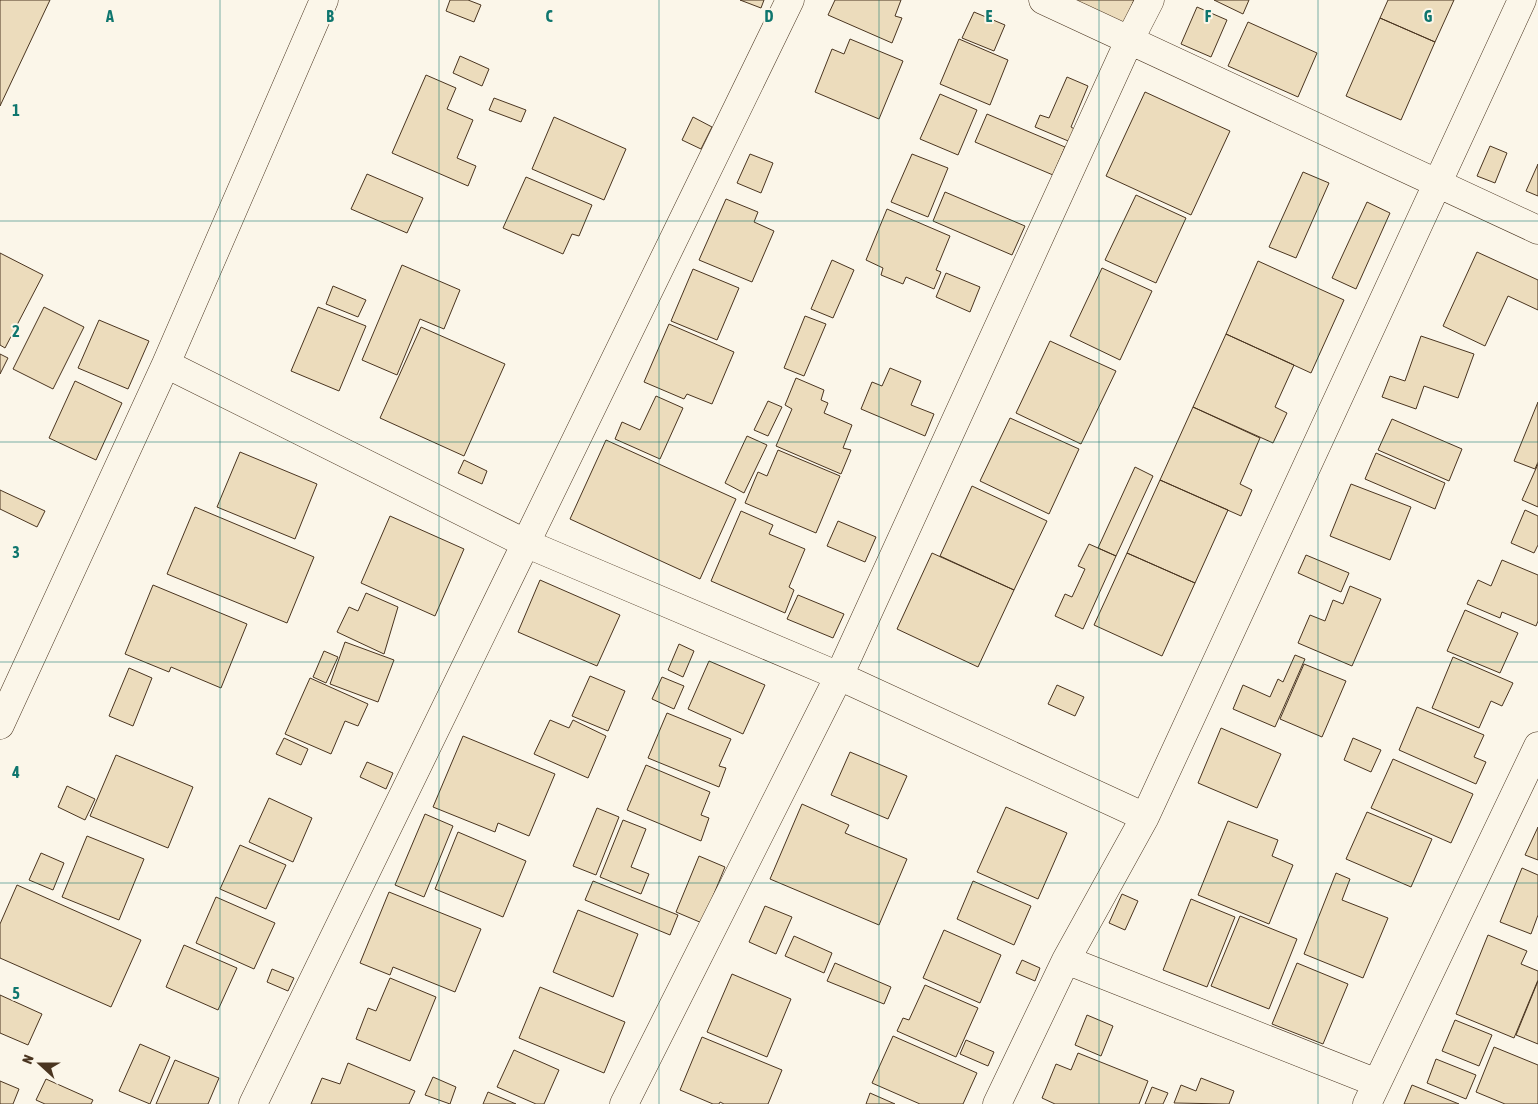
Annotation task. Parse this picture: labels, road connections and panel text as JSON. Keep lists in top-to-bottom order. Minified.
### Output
{"north":"left","grid":{"columns":["A","B","C","D","E","F","G"],"rows":["1","2","3","4","5"]}}
